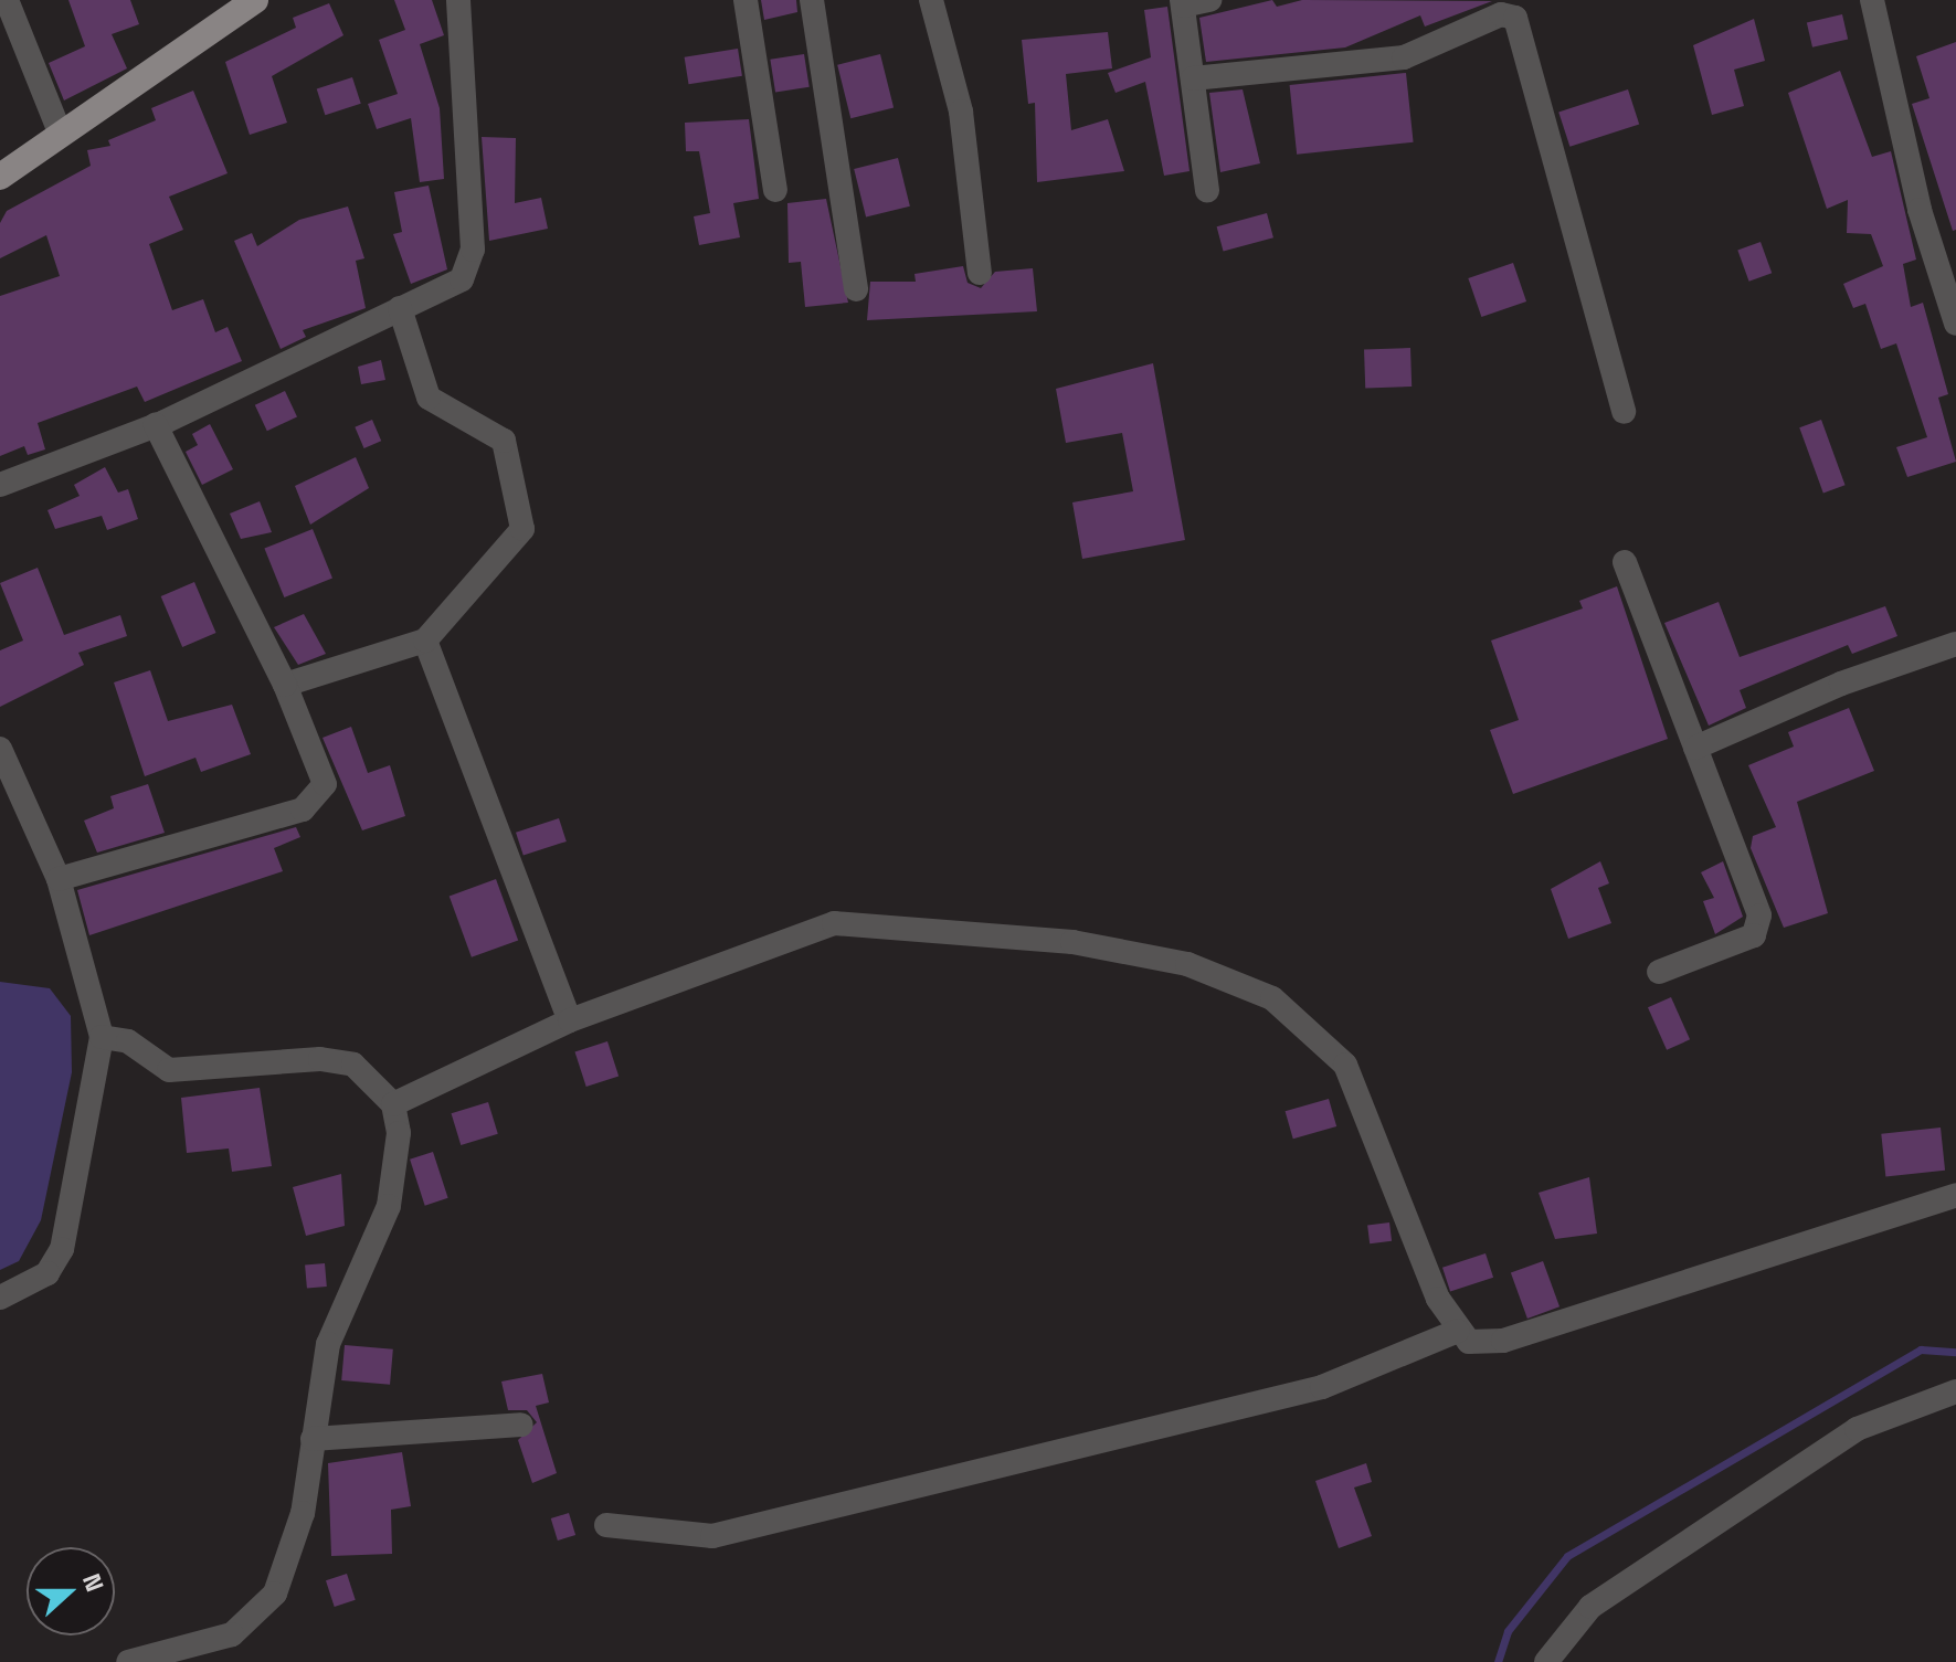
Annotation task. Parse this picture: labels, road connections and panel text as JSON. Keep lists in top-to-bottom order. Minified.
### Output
{"north":"right"}
